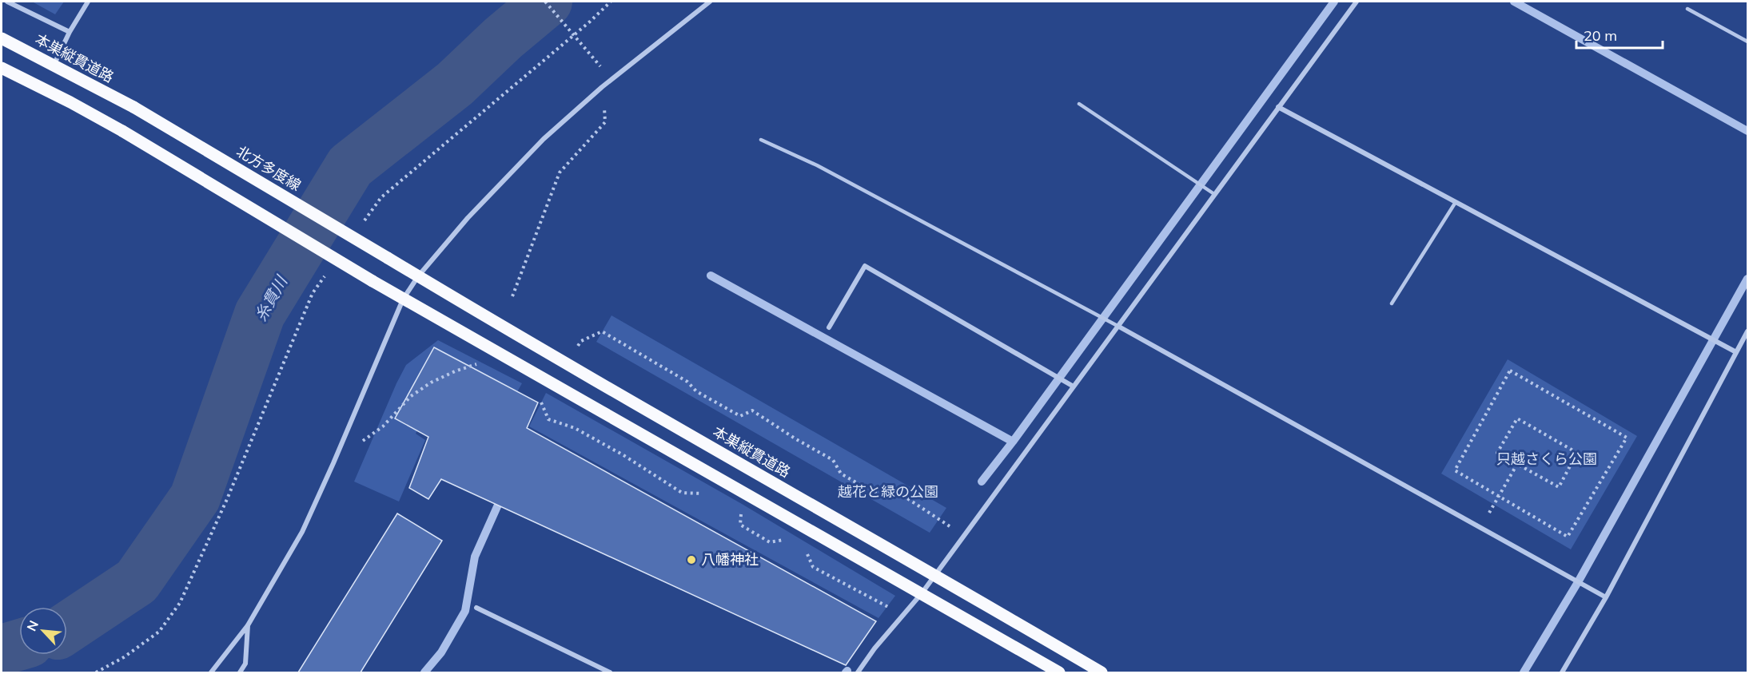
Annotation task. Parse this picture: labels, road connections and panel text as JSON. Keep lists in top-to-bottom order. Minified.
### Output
{"streets":{"main road":["本巣縦貫道路","北方多度線"]},"crossings":[["本巣縦貫道路","北方多度線"]],"water":["糸貫川"],"parks":["只越さくら公園","越花と緑の公園"],"places":["八幡神社"],"scale_bar":"20 m","north":"top left"}
